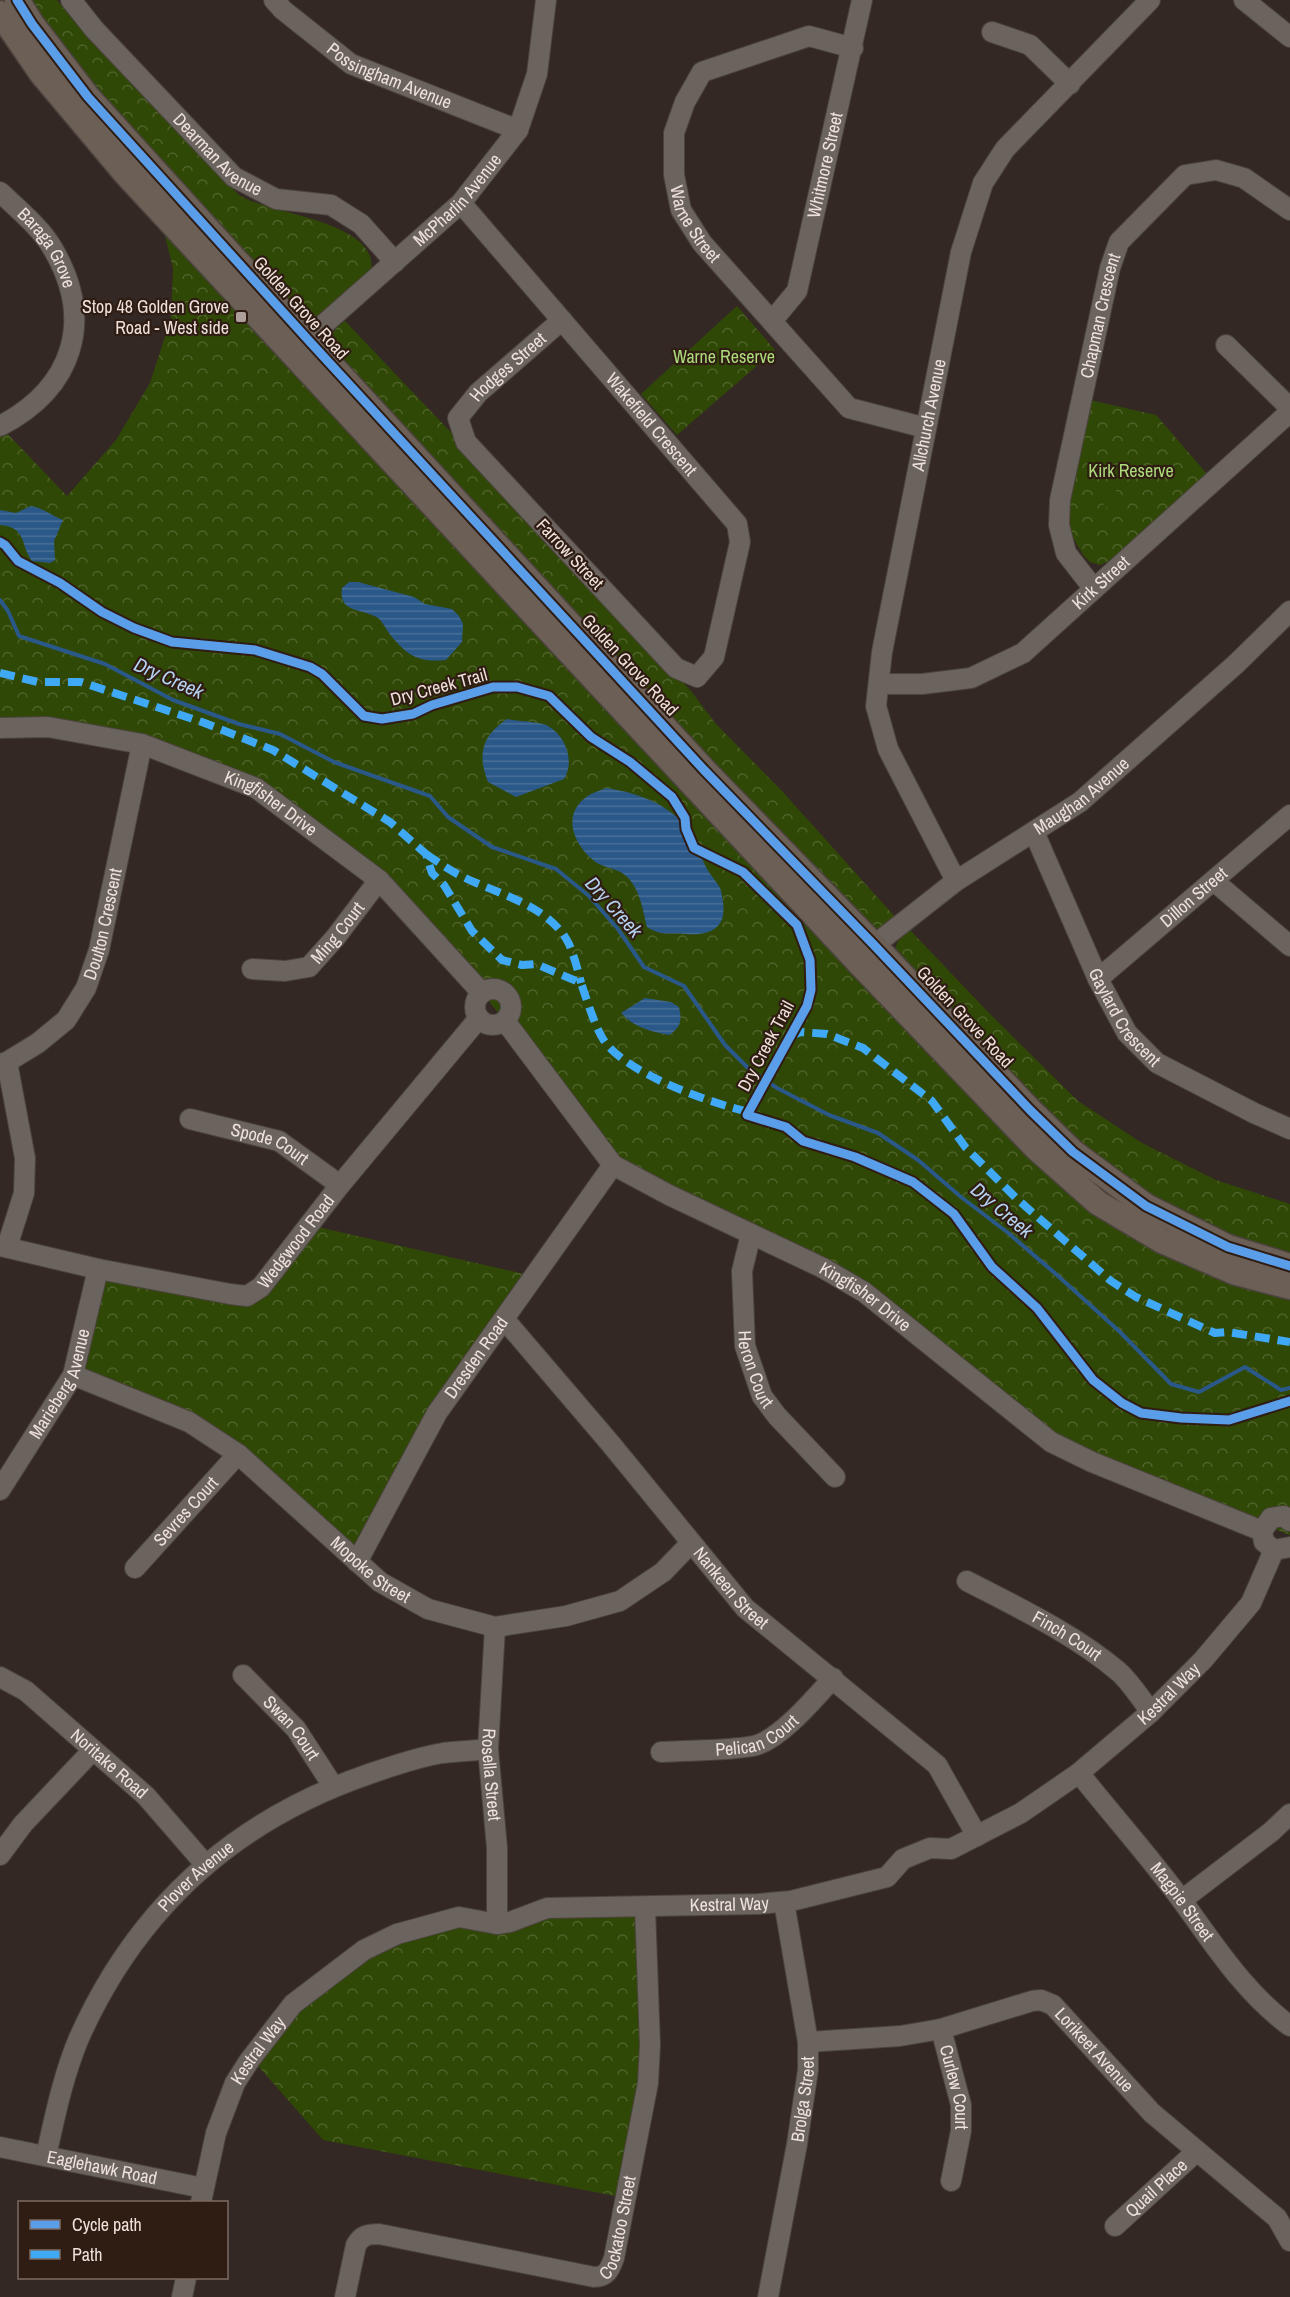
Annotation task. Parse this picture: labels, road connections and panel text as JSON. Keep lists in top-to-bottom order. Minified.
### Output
{"streets":{"main road":["Golden Grove Road"],"street":["Possingham Avenue","Dearman Avenue","Whitmore Street","McPharlin Avenue","Warne Street","Baraga Grove","Chapman Crescent","Hodges Street","Allchurch Avenue","Wakefield Crescent","Farrow Street","Kirk Street","Maughan Avenue","Kingfisher Drive","Dillon Street","Doulton Crescent","Ming Court","Gaylard Crescent","Spode Court","Wedgwood Road","Dresden Road","Heron Court","Marieberg Avenue","Sevres Court","Mopoke Street","Nankeen Street","Finch Court","Kestral Way","Swan Court","Pelican Court","Noritake Road","Rosella Street","Plover Avenue","Magpie Street","Lorikeet Avenue","Curlew Court","Brolga Street","Eaglehawk Road","Quail Place","Cockatoo Street"],"cycle path":["Dry Creek Trail"]},"crossings":[["Possingham Avenue","McPharlin Avenue"],["Dearman Avenue","McPharlin Avenue"],["Whitmore Street","Warne Street"],["McPharlin Avenue","Golden Grove Road"],["McPharlin Avenue","Wakefield Crescent"],["Warne Street","Allchurch Avenue"],["Golden Grove Road","Maughan Avenue"],["Chapman Crescent","Kirk Street"],["Hodges Street","Wakefield Crescent"],["Hodges Street","Farrow Street"],["Allchurch Avenue","Kirk Street"],["Allchurch Avenue","Maughan Avenue"],["Wakefield Crescent","Farrow Street"],["Maughan Avenue","Gaylard Crescent"],["Kingfisher Drive","Doulton Crescent"],["Kingfisher Drive","Ming Court"],["Kingfisher Drive","Wedgwood Road"],["Kingfisher Drive","Dresden Road"],["Kingfisher Drive","Heron Court"],["Dillon Street","Gaylard Crescent"],["Spode Court","Wedgwood Road"],["Wedgwood Road","Marieberg Avenue"],["Dresden Road","Mopoke Street"],["Dresden Road","Nankeen Street"],["Marieberg Avenue","Mopoke Street"],["Sevres Court","Mopoke Street"],["Mopoke Street","Nankeen Street"],["Mopoke Street","Rosella Street"],["Nankeen Street","Kestral Way"],["Nankeen Street","Pelican Court"],["Finch Court","Kestral Way"],["Kestral Way","Rosella Street"],["Kestral Way","Magpie Street"],["Kestral Way","Brolga Street"],["Kestral Way","Eaglehawk Road"],["Kestral Way","Cockatoo Street"],["Swan Court","Plover Avenue"],["Noritake Road","Plover Avenue"],["Rosella Street","Plover Avenue"],["Plover Avenue","Eaglehawk Road"],["Lorikeet Avenue","Curlew Court"],["Lorikeet Avenue","Brolga Street"],["Lorikeet Avenue","Quail Place"]],"water":["Dry Creek"],"parks":["Warne Reserve","Kirk Reserve"],"places":{"transit":["Stop 48 Golden Grove Road - West side"]},"legend":["Cycle path","Path"]}
